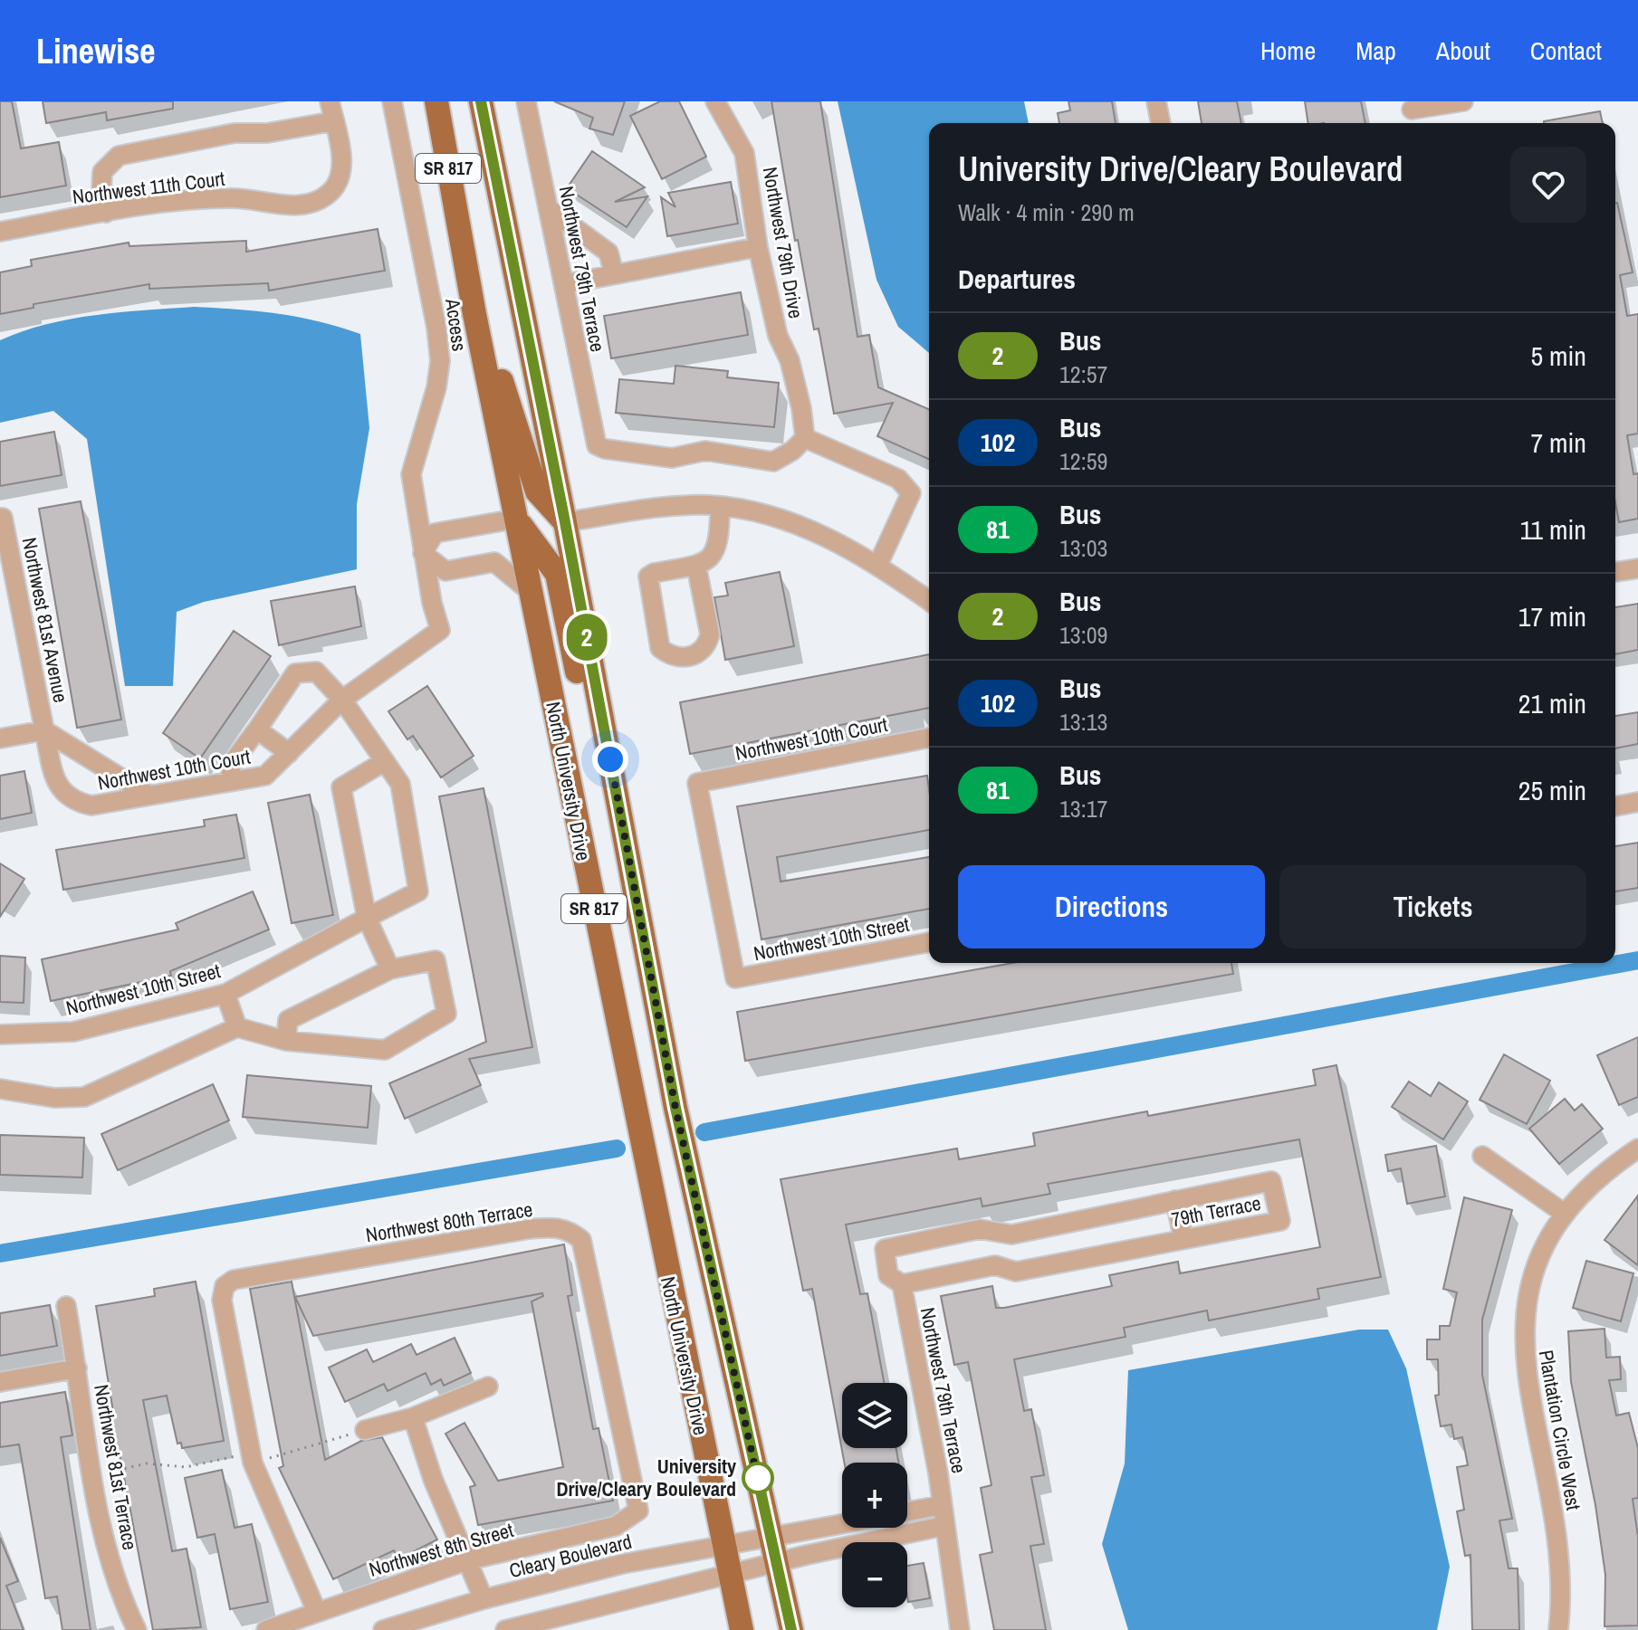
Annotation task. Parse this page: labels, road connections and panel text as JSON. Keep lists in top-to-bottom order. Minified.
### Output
{"streets":{"main road":["SR 817","North University Drive"],"street":["Northwest 11th Court","Northwest 79th Drive","Northwest 79th Terrace","Access","Northwest 81st Avenue","Northwest 10th Court","Northwest 10th Street","79th Terrace","Northwest 80th Terrace","Plantation Circle West","Northwest 81st Terrace","Northwest 8th Street","Cleary Boulevard"]},"crossings":[["SR 817","Cleary Boulevard"],["Northwest 79th Drive","Northwest 79th Terrace"],["Northwest 79th Terrace","79th Terrace"],["Access","Northwest 10th Court"],["Northwest 81st Avenue","Northwest 10th Court"],["Northwest 10th Court","Northwest 10th Street"],["North University Drive","Cleary Boulevard"],["Northwest 80th Terrace","Northwest 8th Street"]],"places":["University Drive/Cleary Boulevard"],"lines":["bus line 2"],"page":{"header":"Linewise","nav":["Home","Map","About","Contact"],"on_map":"2","heading":[["University Drive/Cleary Boulevard","Walk · 4 min · 290 m"],"Departures"],"list":[{"mark":"2","name":"Bus","note":"12:57","value":"5 min"},{"mark":"102","name":"Bus","note":"12:59","value":"7 min"},{"mark":"81","name":"Bus","note":"13:03","value":"11 min"},{"mark":"2","name":"Bus","note":"13:09","value":"17 min"},{"mark":"102","name":"Bus","note":"13:13","value":"21 min"},{"mark":"81","name":"Bus","note":"13:17","value":"25 min"}],"buttons":["Directions","Tickets"],"map_buttons":["+","−"]}}
